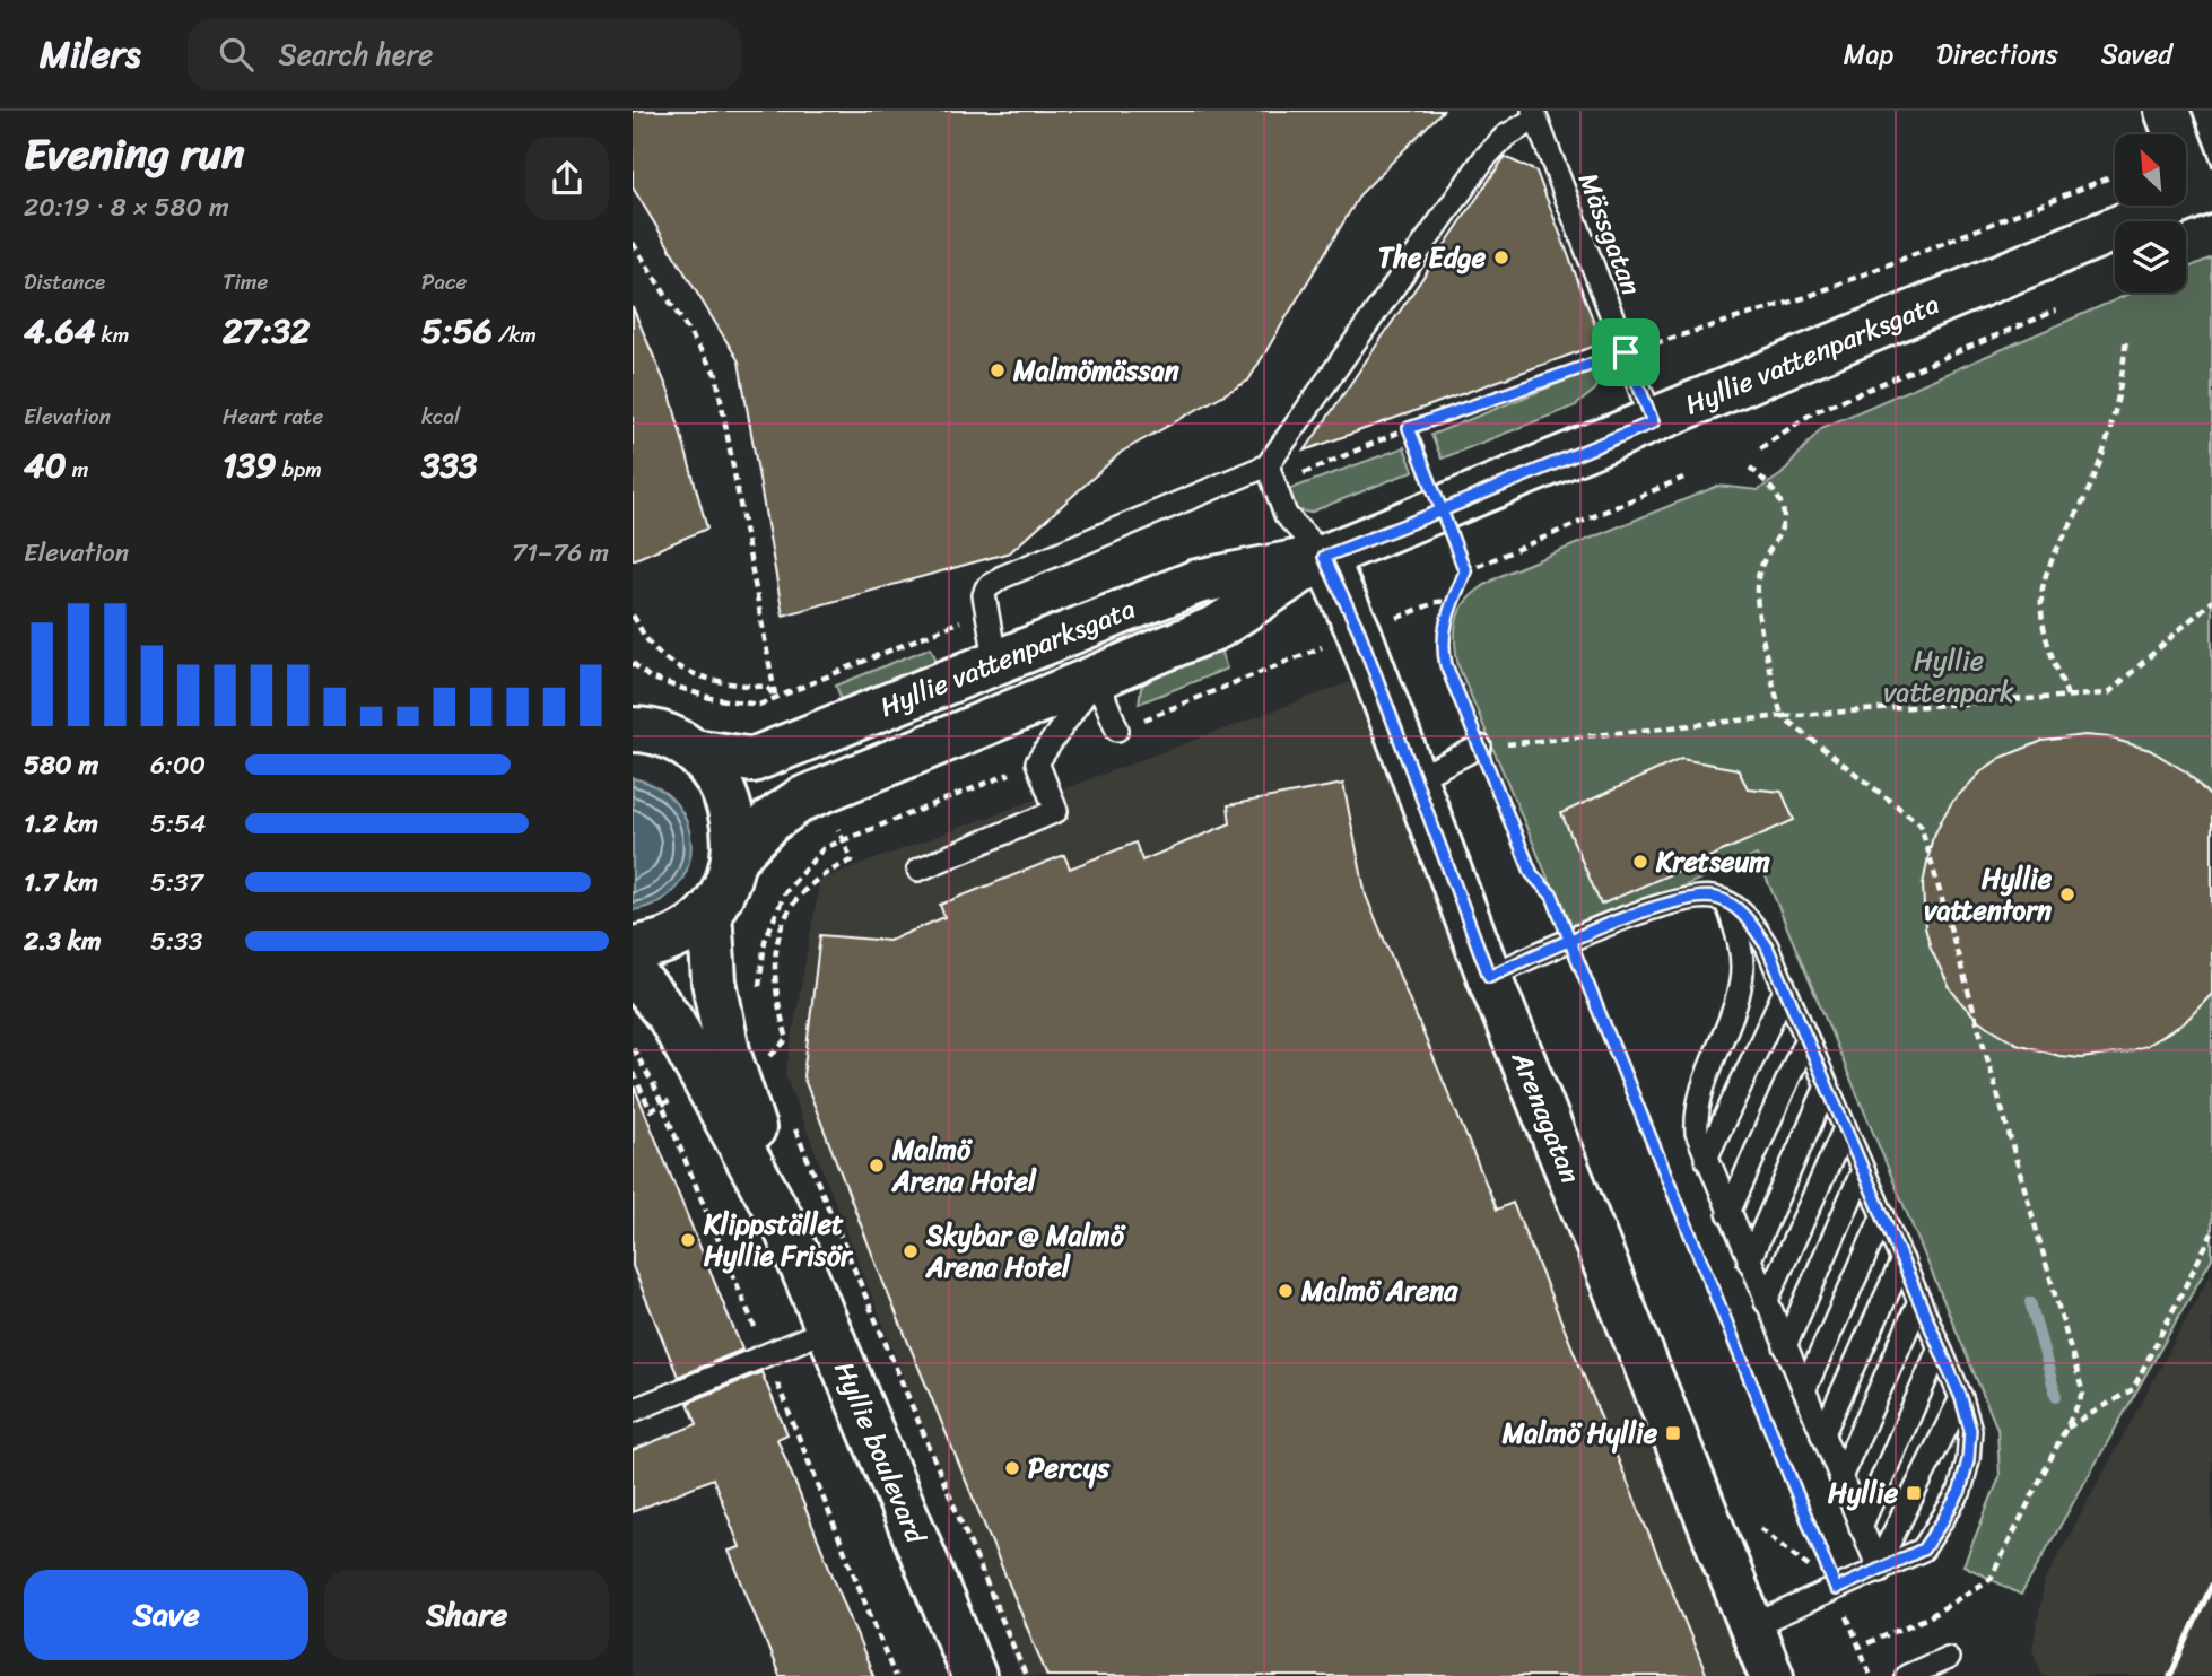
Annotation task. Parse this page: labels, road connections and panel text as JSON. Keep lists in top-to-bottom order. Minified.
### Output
{"streets":{"street":["Hyllie vattenparksgata","Arenagatan","Hyllie boulevard"],"lane":["Mässgatan"]},"crossings":[["Mässgatan","Hyllie vattenparksgata"],["Hyllie vattenparksgata","Arenagatan"]],"parks":["Hyllie vattenpark"],"places":{"other":["The Edge","Malmömässan","Kretseum","Hyllie vattentorn","Malmö Arena Hotel","Klippstället Hyllie Frisör","Skybar @ Malmö Arena Hotel","Malmö Arena","Percys"],"transit":["Malmö Hyllie","Hyllie"]},"north":"top left","page":{"header":"Milers","search":"Search here","nav":["Map","Directions","Saved"],"heading":["Evening run","20:19 · 8 × 580 m"],"stats":[["Distance","4.64 km"],["Time","27:32"],["Pace","5:56 /km"],["Elevation","40 m"],["Heart rate","139 bpm"],["kcal","333"]],"chart":["Elevation","71–76 m"],"list":[{"name":"580 m","note":"6:00"},{"name":"1.2 km","note":"5:54"},{"name":"1.7 km","note":"5:37"},{"name":"2.3 km","note":"5:33"}],"buttons":["Save","Share"]}}
